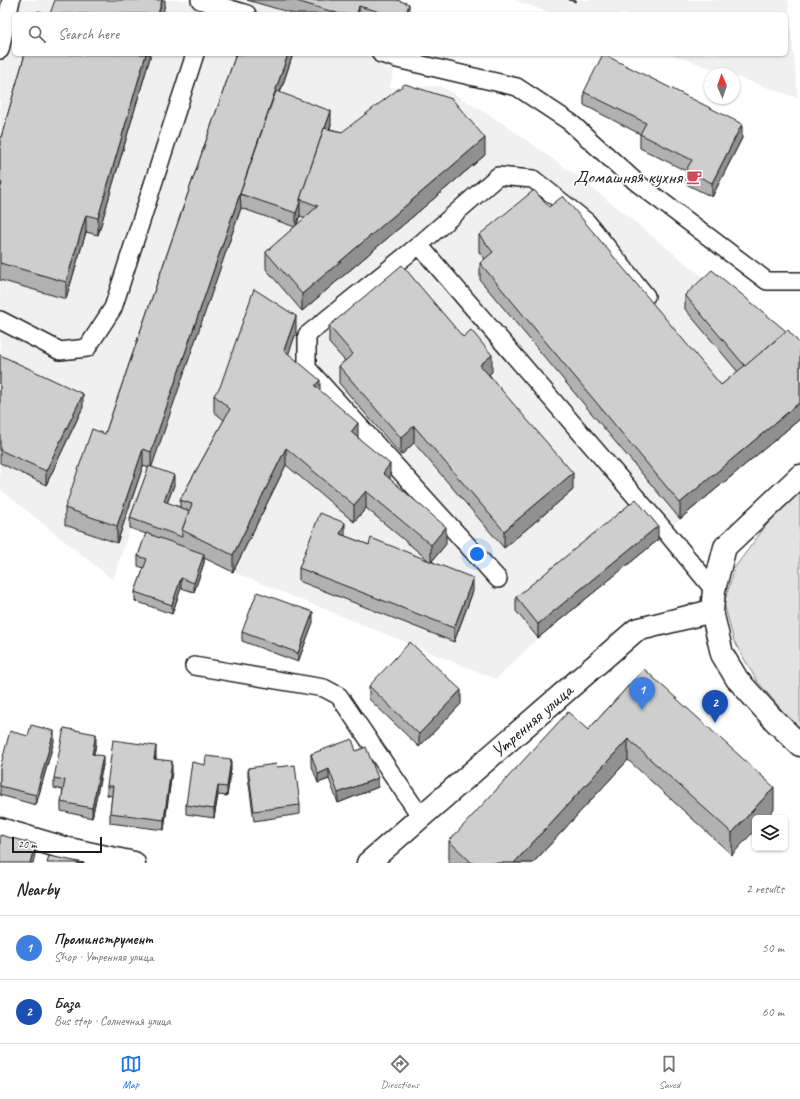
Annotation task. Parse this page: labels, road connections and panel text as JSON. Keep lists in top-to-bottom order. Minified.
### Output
{"streets":{"street":["Утренняя улица"]},"places":{"cafe":["Домашняя кухня"]},"scale_bar":"20 m","north":"top","page":{"search":"Search here","pins":["1","2"],"scale":"20 m","heading":["Nearby","2 results"],"list":[{"mark":"1","name":"Проминструмент","note":"Shop · Утренняя улица","value":"50 m"},{"mark":"2","name":"База","note":"Bus stop · Солнечная улица","value":"60 m"}],"nav":["Map","Directions","Saved"]}}
